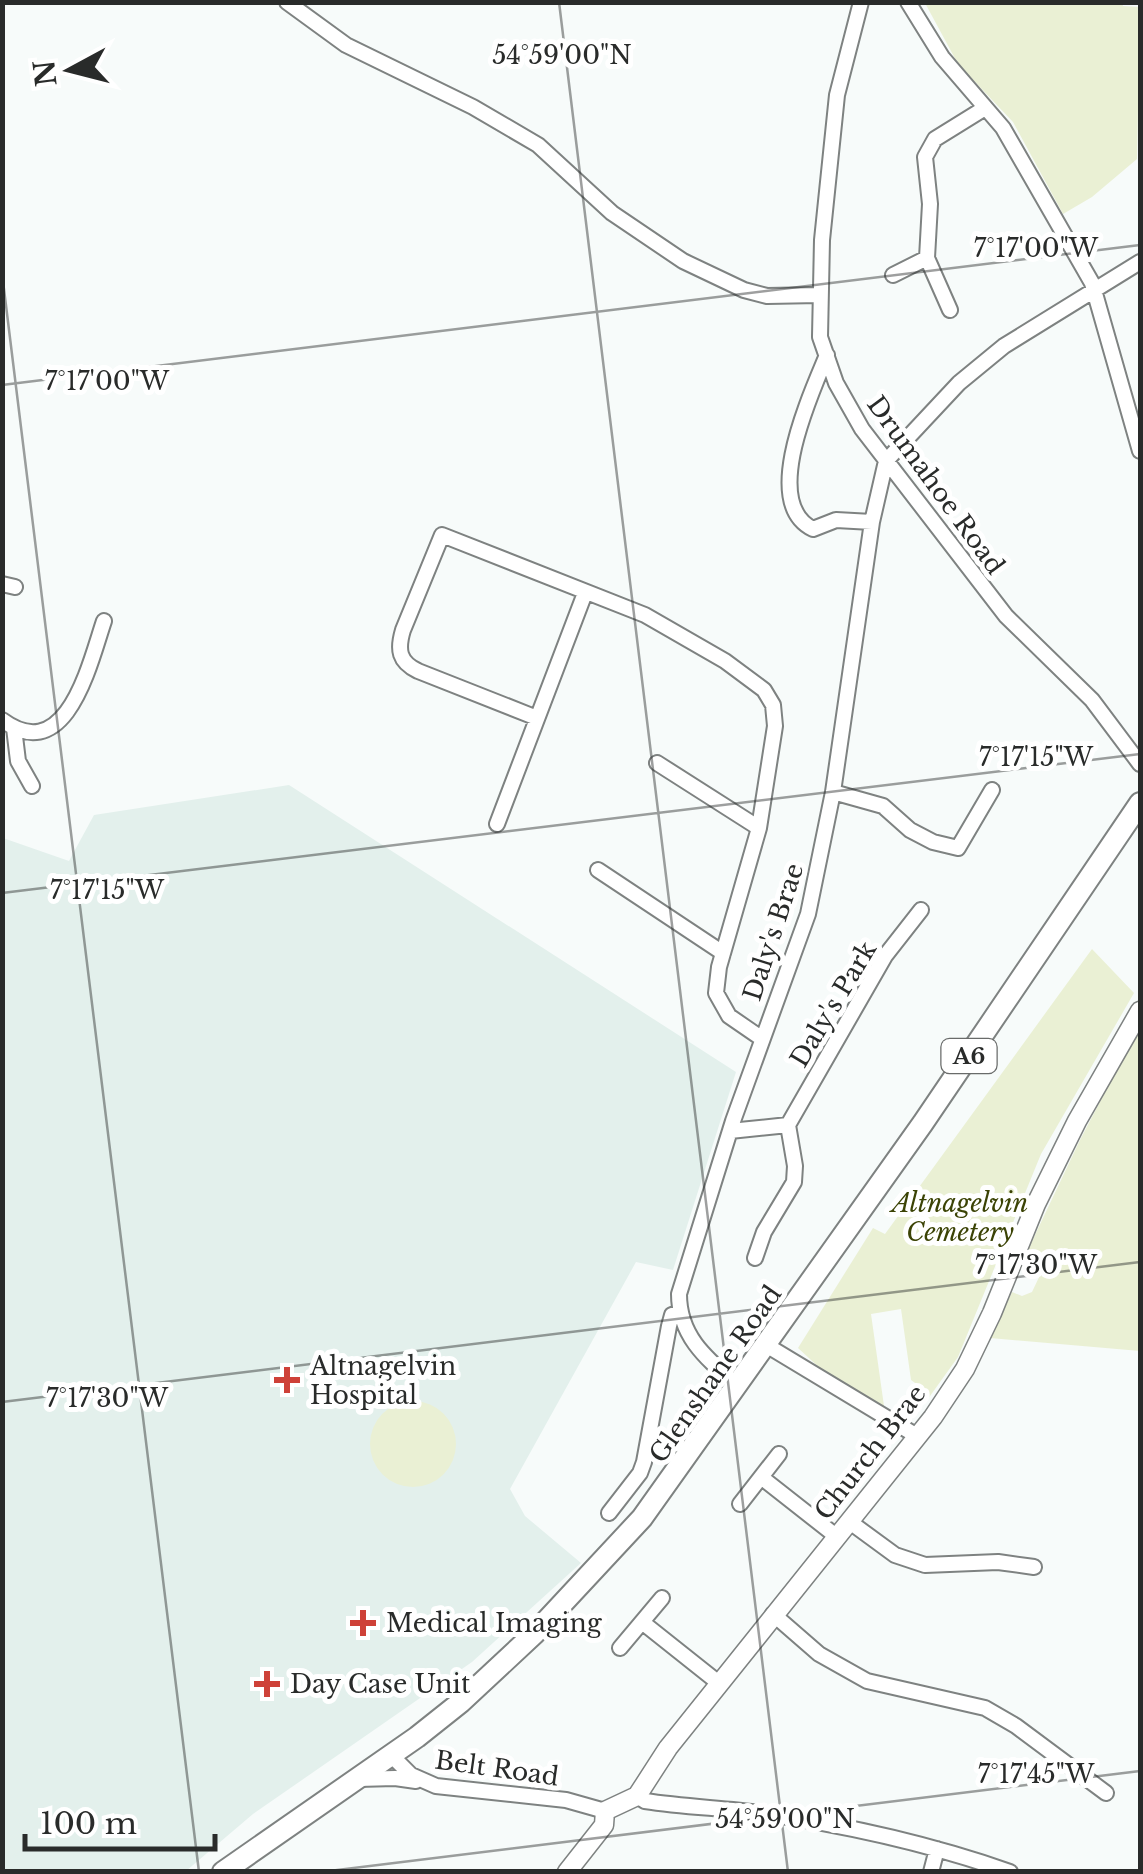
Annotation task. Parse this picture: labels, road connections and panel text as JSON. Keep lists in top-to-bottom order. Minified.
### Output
{"streets":{"highway":["A6","Glenshane Road"],"main road":["Church Brae"],"street":["Drumahoe Road","Daly's Brae","Daly's Park","Belt Road"]},"crossings":[["Drumahoe Road","Daly's Brae"],["Glenshane Road","Belt Road"]],"parks":["Altnagelvin Cemetery"],"places":{"health":["Altnagelvin Hospital","Medical Imaging","Day Case Unit"]},"scale_bar":"100 m","north":"left","coordinates":["54°59'00\"N","7°17'00\"W","7°17'15\"W","7°17'30\"W","7°17'45\"W"]}
